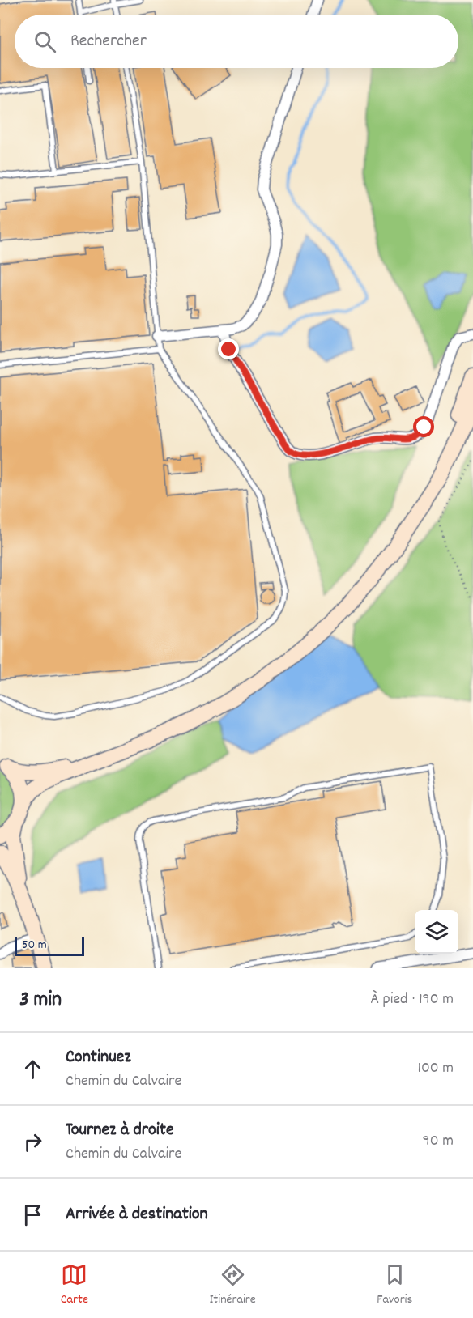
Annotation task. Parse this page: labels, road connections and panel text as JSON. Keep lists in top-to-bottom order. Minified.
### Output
{"scale_bar":"50 m","page":{"search":"Rechercher","scale":"50 m","heading":["3 min","À pied · 190 m"],"list":[["Continuez","Chemin du Calvaire","100 m"],["Tournez à droite","Chemin du Calvaire","90 m"],"Arrivée à destination"],"nav":["Carte","Itinéraire","Favoris"]}}
